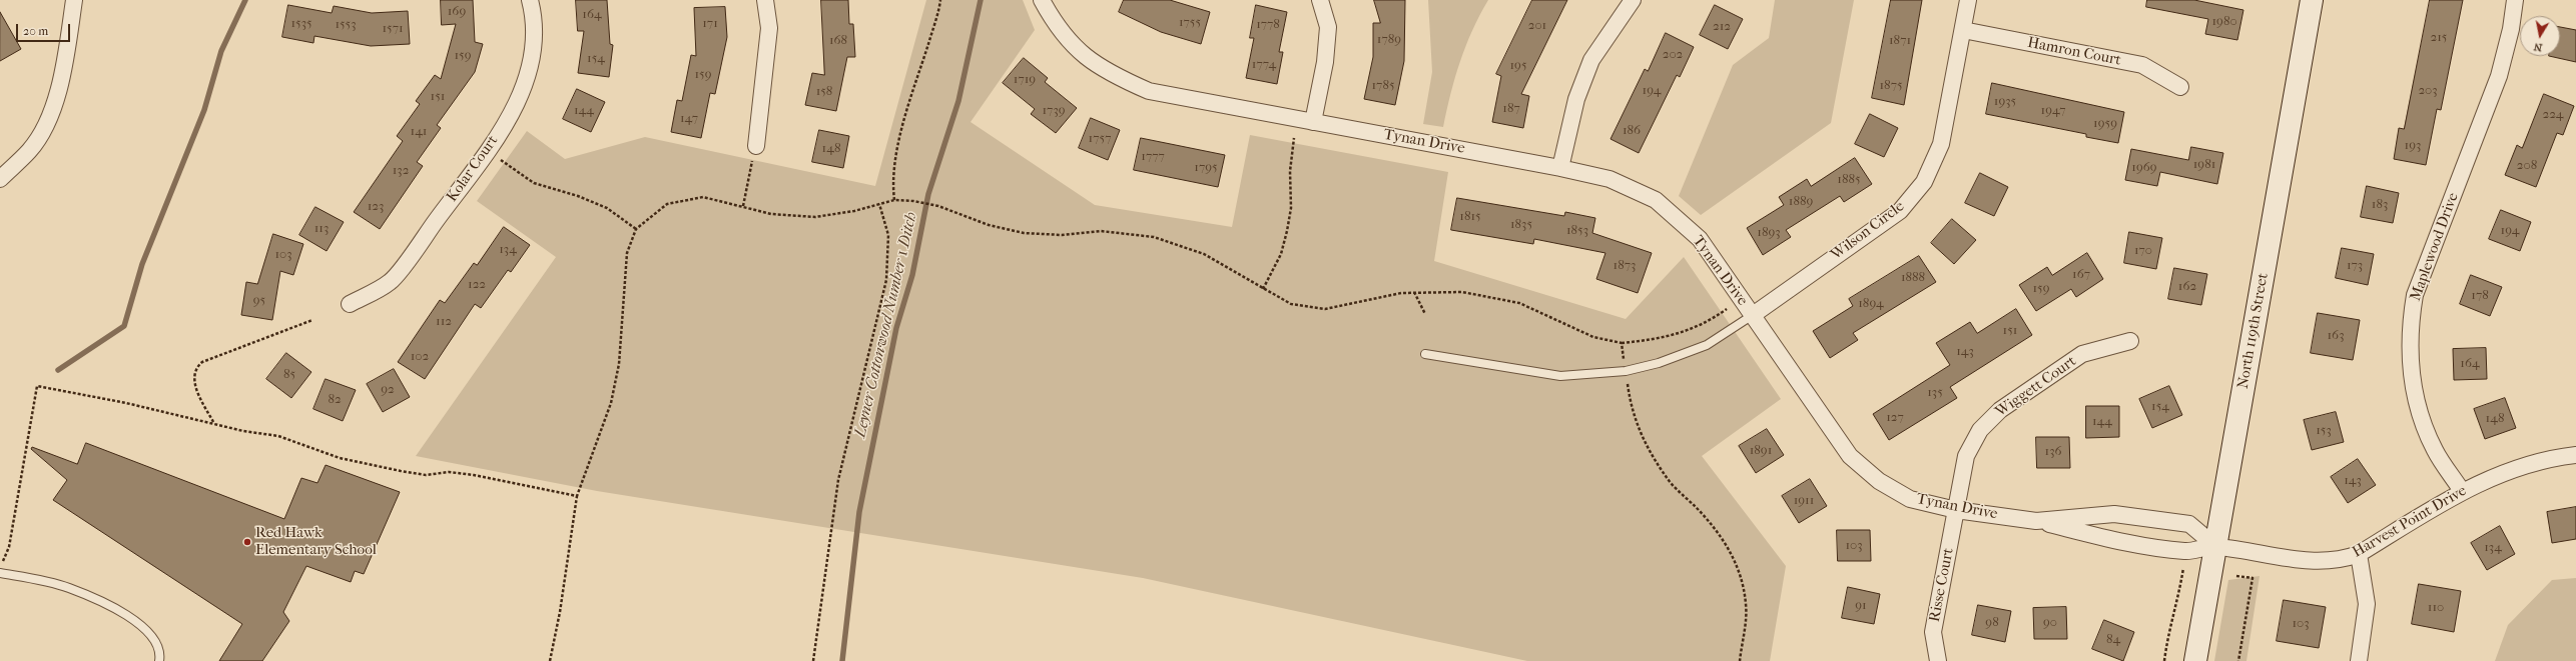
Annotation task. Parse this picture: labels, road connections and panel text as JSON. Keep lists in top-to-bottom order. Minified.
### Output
{"streets":{"street":["Hamron Court","Tynan Drive","Kolar Court","Wilson Circle","Maplewood Drive","North 119th Street","Wiggett Court","Harvest Point Drive","Risse Court"]},"crossings":[["Hamron Court","Wilson Circle"],["Tynan Drive","Wilson Circle"],["Tynan Drive","North 119th Street"],["Tynan Drive","Wiggett Court"],["Tynan Drive","Harvest Point Drive"],["Tynan Drive","Risse Court"],["Maplewood Drive","Harvest Point Drive"],["North 119th Street","Harvest Point Drive"],["Wiggett Court","Risse Court"]],"water":["Leyner Cottonwood Number 1 Ditch"],"places":["Red Hawk Elementary School"],"house_numbers":["169","164","1980","1755","1535","171","1553","1778","201","212","1571","215","1789","168","1871","202","159","154","1774","195","159","1719","1785","1875","194","203","158","151","1935","187","144","1739","1947","224","147","1959","186","141","1757","193","148","1777","1981","208","1795","1969","132","1885","1889","183","123","1815","1835","113","1853","194","1893","134","170","103","1873","173","167","1888","122","162","159","178","95","1894","112","151","163","143","102","164","85","92","135","82","154","127","148","144","153","1891","136","143","1911","103","134","91","110","98","90","103","84"],"scale_bar":"20 m","north":"bottom"}
